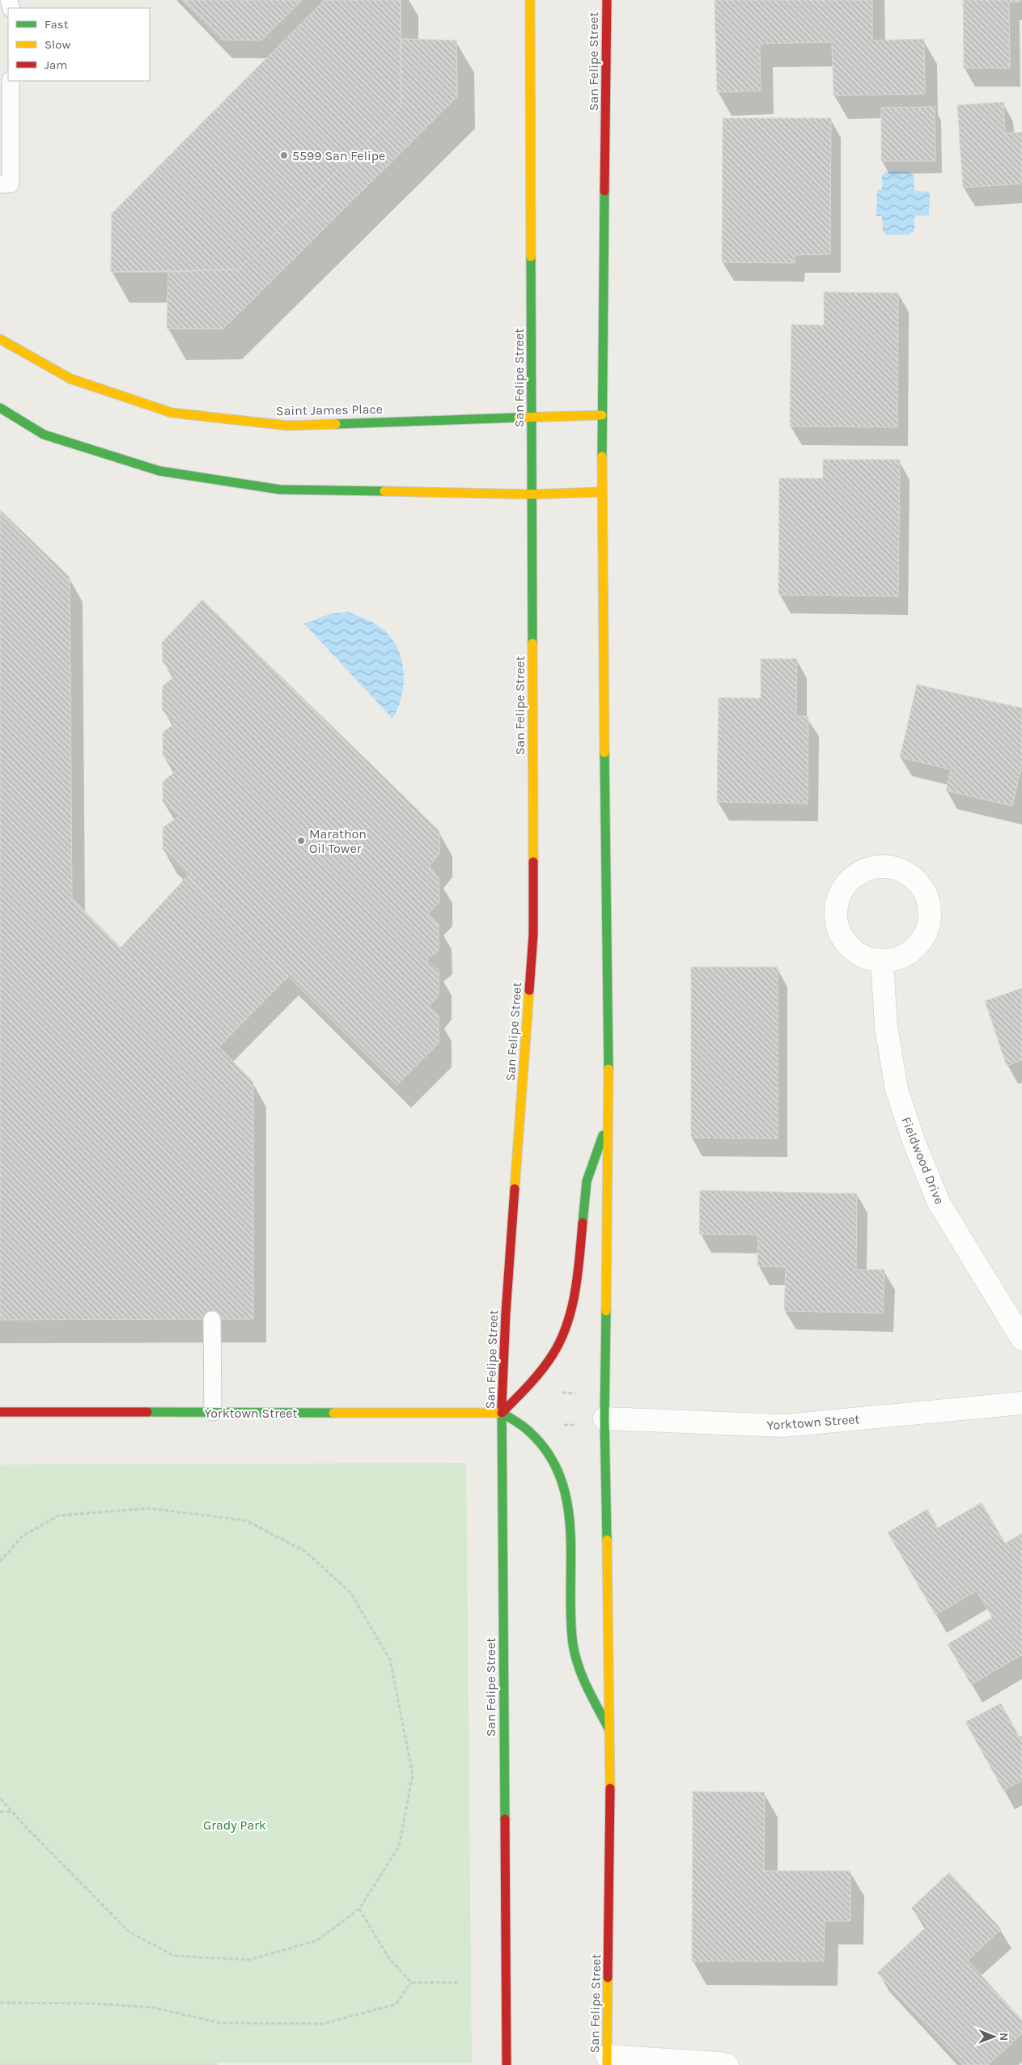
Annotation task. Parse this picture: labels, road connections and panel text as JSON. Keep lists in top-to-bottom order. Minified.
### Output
{"streets":{"main road":["San Felipe Street","Saint James Place","Yorktown Street"],"street":["Fieldwood Drive"]},"crossings":[["San Felipe Street","Saint James Place"],["San Felipe Street","Yorktown Street"]],"parks":["Grady Park"],"places":["5599 San Felipe","Marathon Oil Tower"],"legend":["Fast","Slow","Jam"],"north":"right"}
